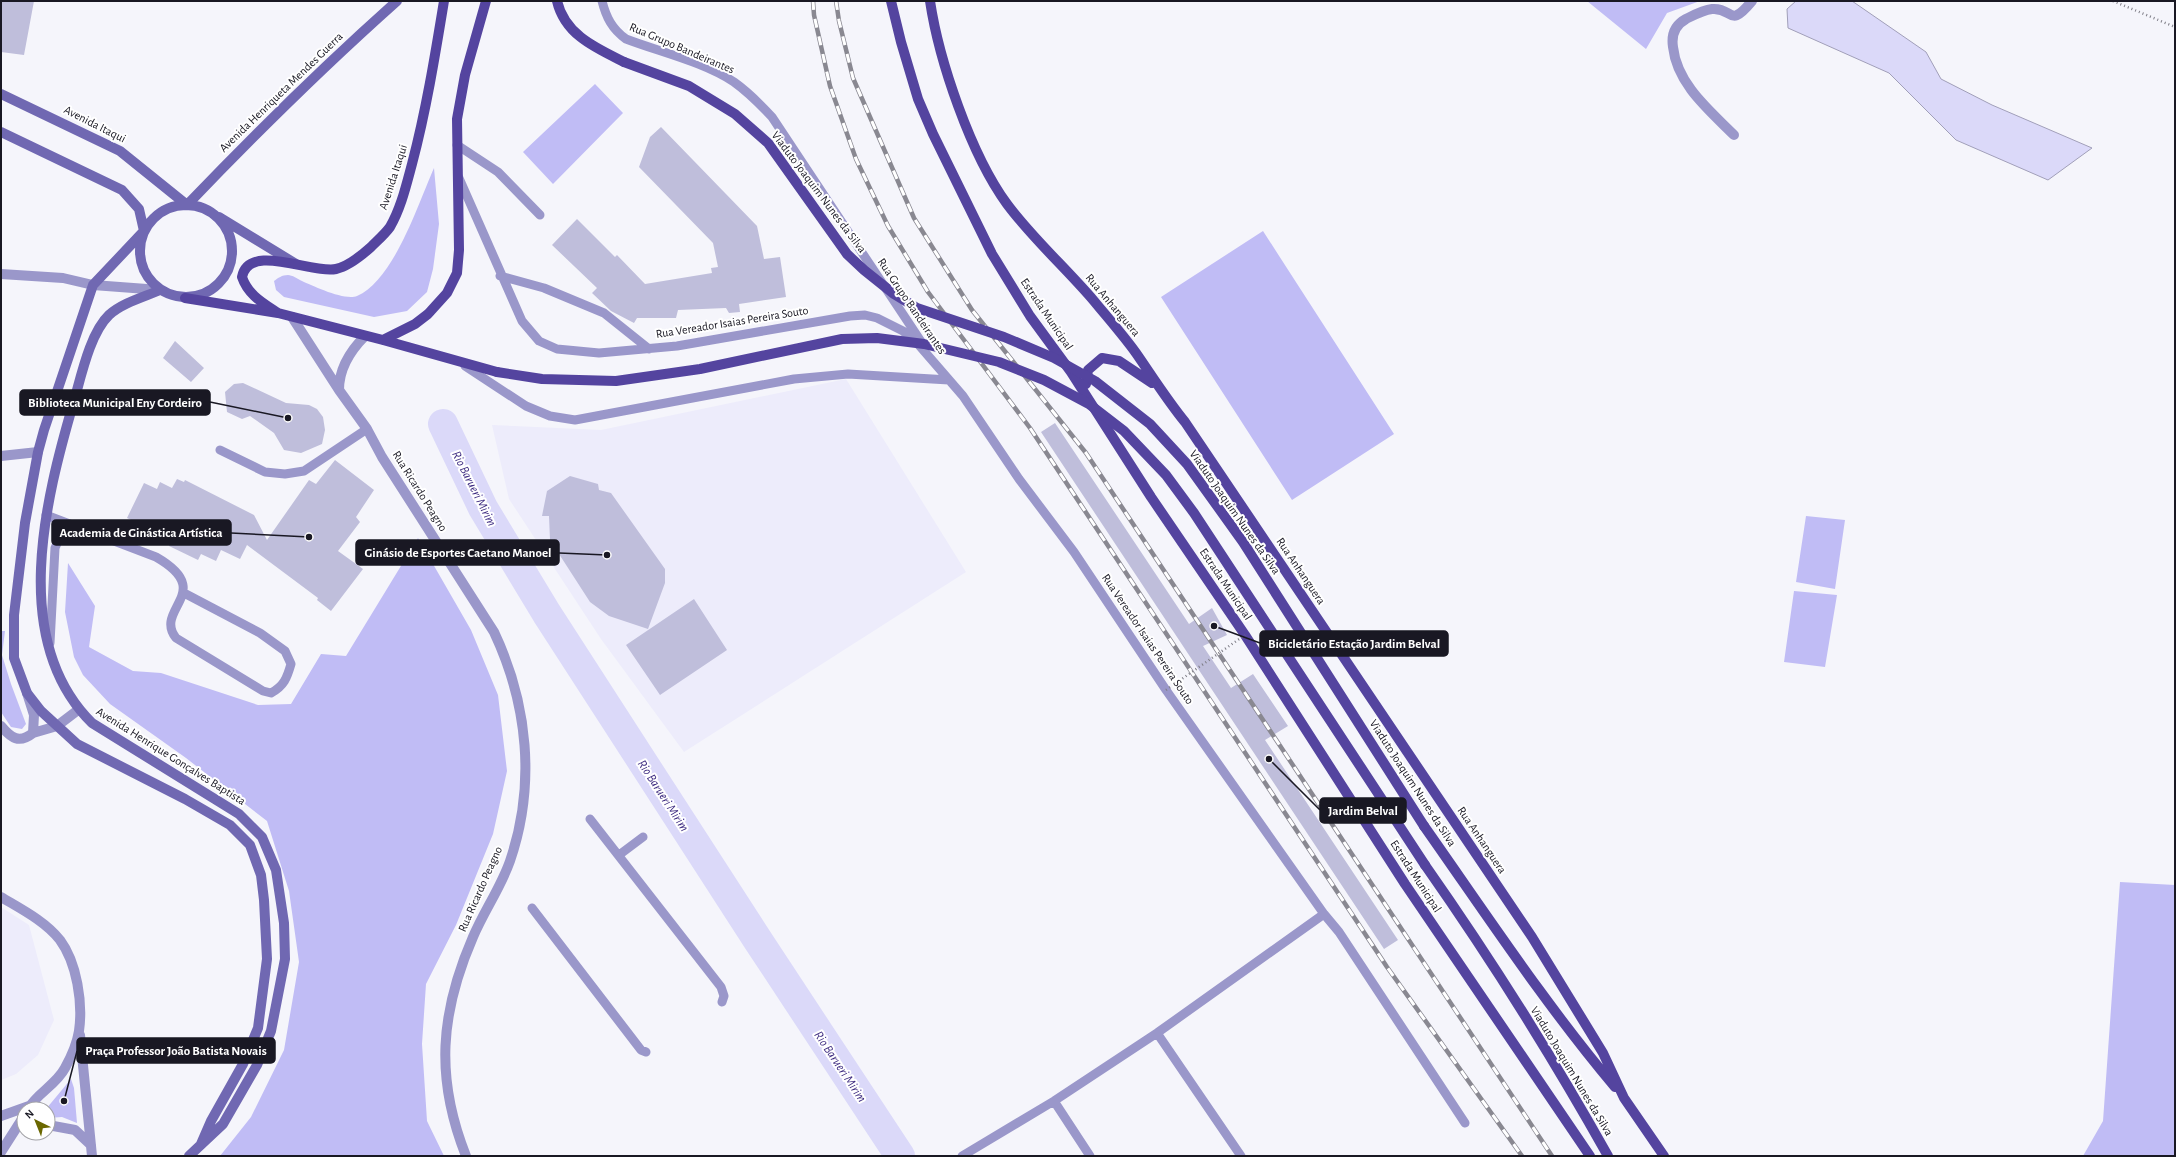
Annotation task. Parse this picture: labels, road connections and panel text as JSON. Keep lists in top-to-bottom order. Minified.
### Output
{"streets":{"main road":["Avenida Henriqueta Mendes Guerra","Avenida Itaqui","Viaduto Joaquim Nunes da Silva","Rua Anhanguera","Estrada Municipal","Avenida Henrique Gonçalves Baptista"],"street":["Rua Ricardo Peagno"],"lane":["Rua Grupo Bandeirantes","Rua Vereador Isaias Pereira Souto"]},"crossings":[["Rua Grupo Bandeirantes","Rua Vereador Isaias Pereira Souto"],["Avenida Henriqueta Mendes Guerra","Avenida Itaqui"],["Avenida Henriqueta Mendes Guerra","Avenida Henrique Gonçalves Baptista"],["Avenida Itaqui","Avenida Henrique Gonçalves Baptista"],["Viaduto Joaquim Nunes da Silva","Rua Anhanguera"]],"water":["Rio Barueri Mirim"],"places":["Biblioteca Municipal Eny Cordeiro","Academia de Ginástica Artística","Ginásio de Esportes Caetano Manoel","Bicicletário Estação Jardim Belval","Jardim Belval","Praça Professor João Batista Novais"],"north":"top left"}
